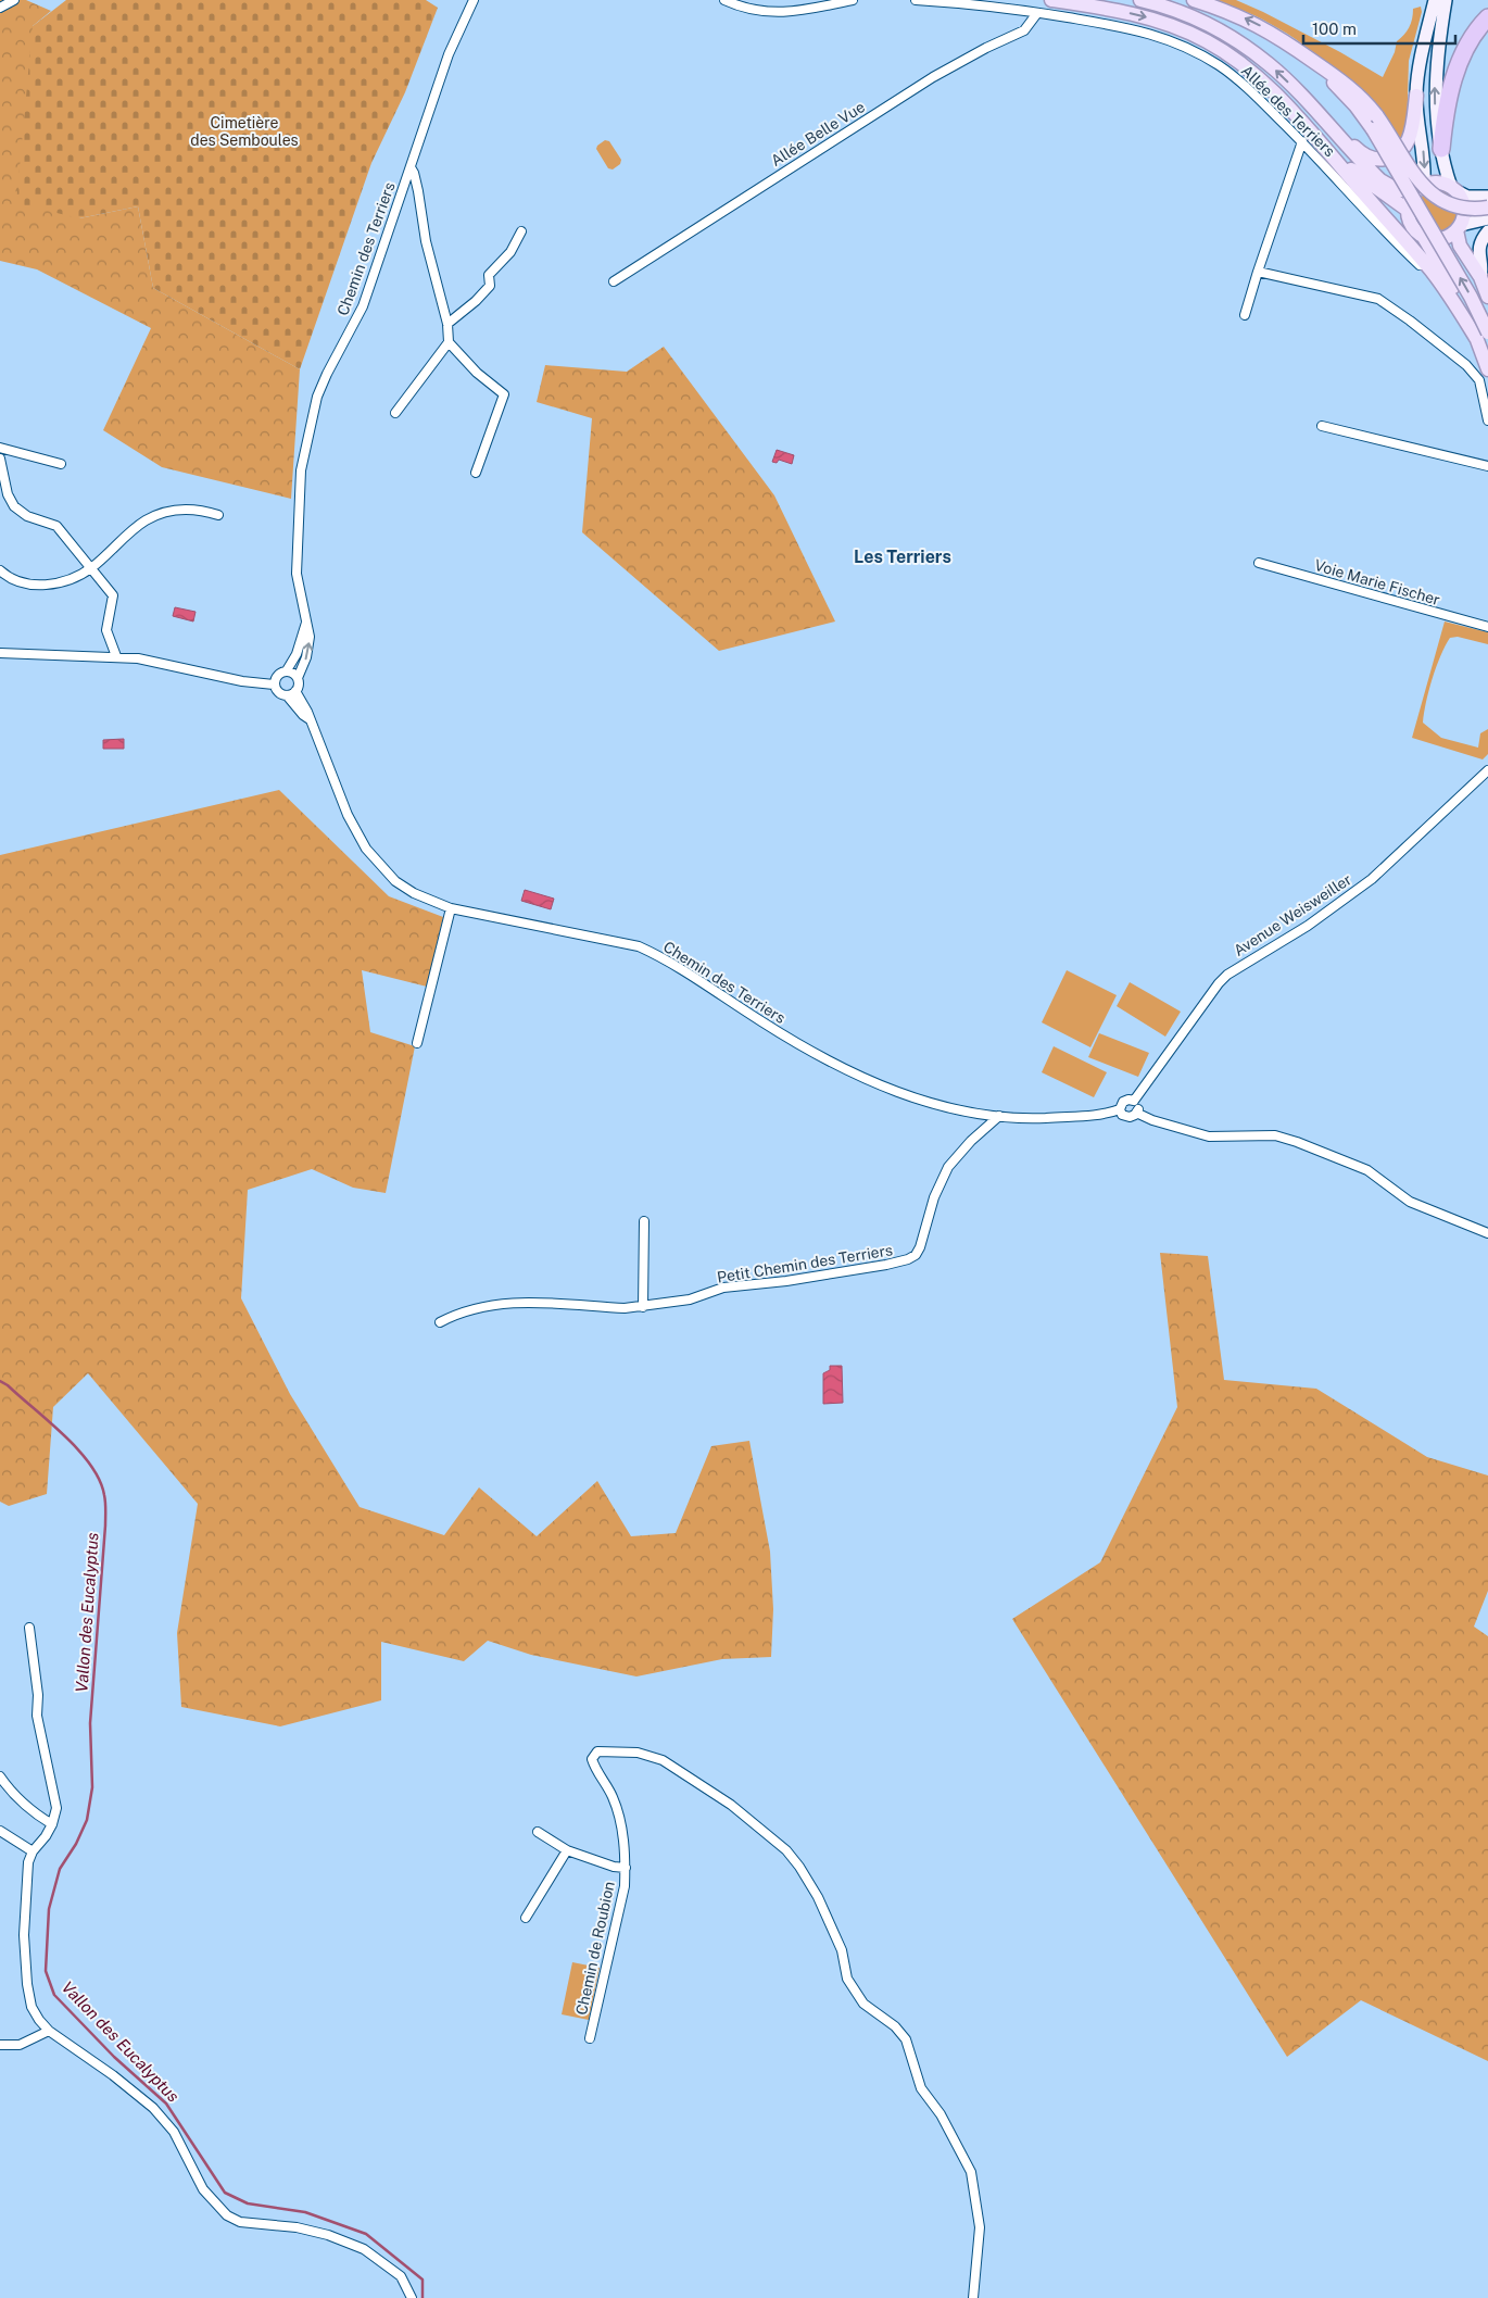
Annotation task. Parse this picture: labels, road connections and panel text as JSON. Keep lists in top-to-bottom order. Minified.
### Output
{"streets":{"street":["Allée des Terriers","Allée Belle Vue","Chemin des Terriers","Voie Marie Fischer","Avenue Weisweiller","Petit Chemin des Terriers","Chemin de Roubion"]},"crossings":[["Allée des Terriers","Allée Belle Vue"],["Chemin des Terriers","Avenue Weisweiller"],["Chemin des Terriers","Petit Chemin des Terriers"]],"districts":["Les Terriers"],"water":["Vallon des Eucalyptus"],"parks":["Cimetière des Semboules"],"scale_bar":"100 m"}
